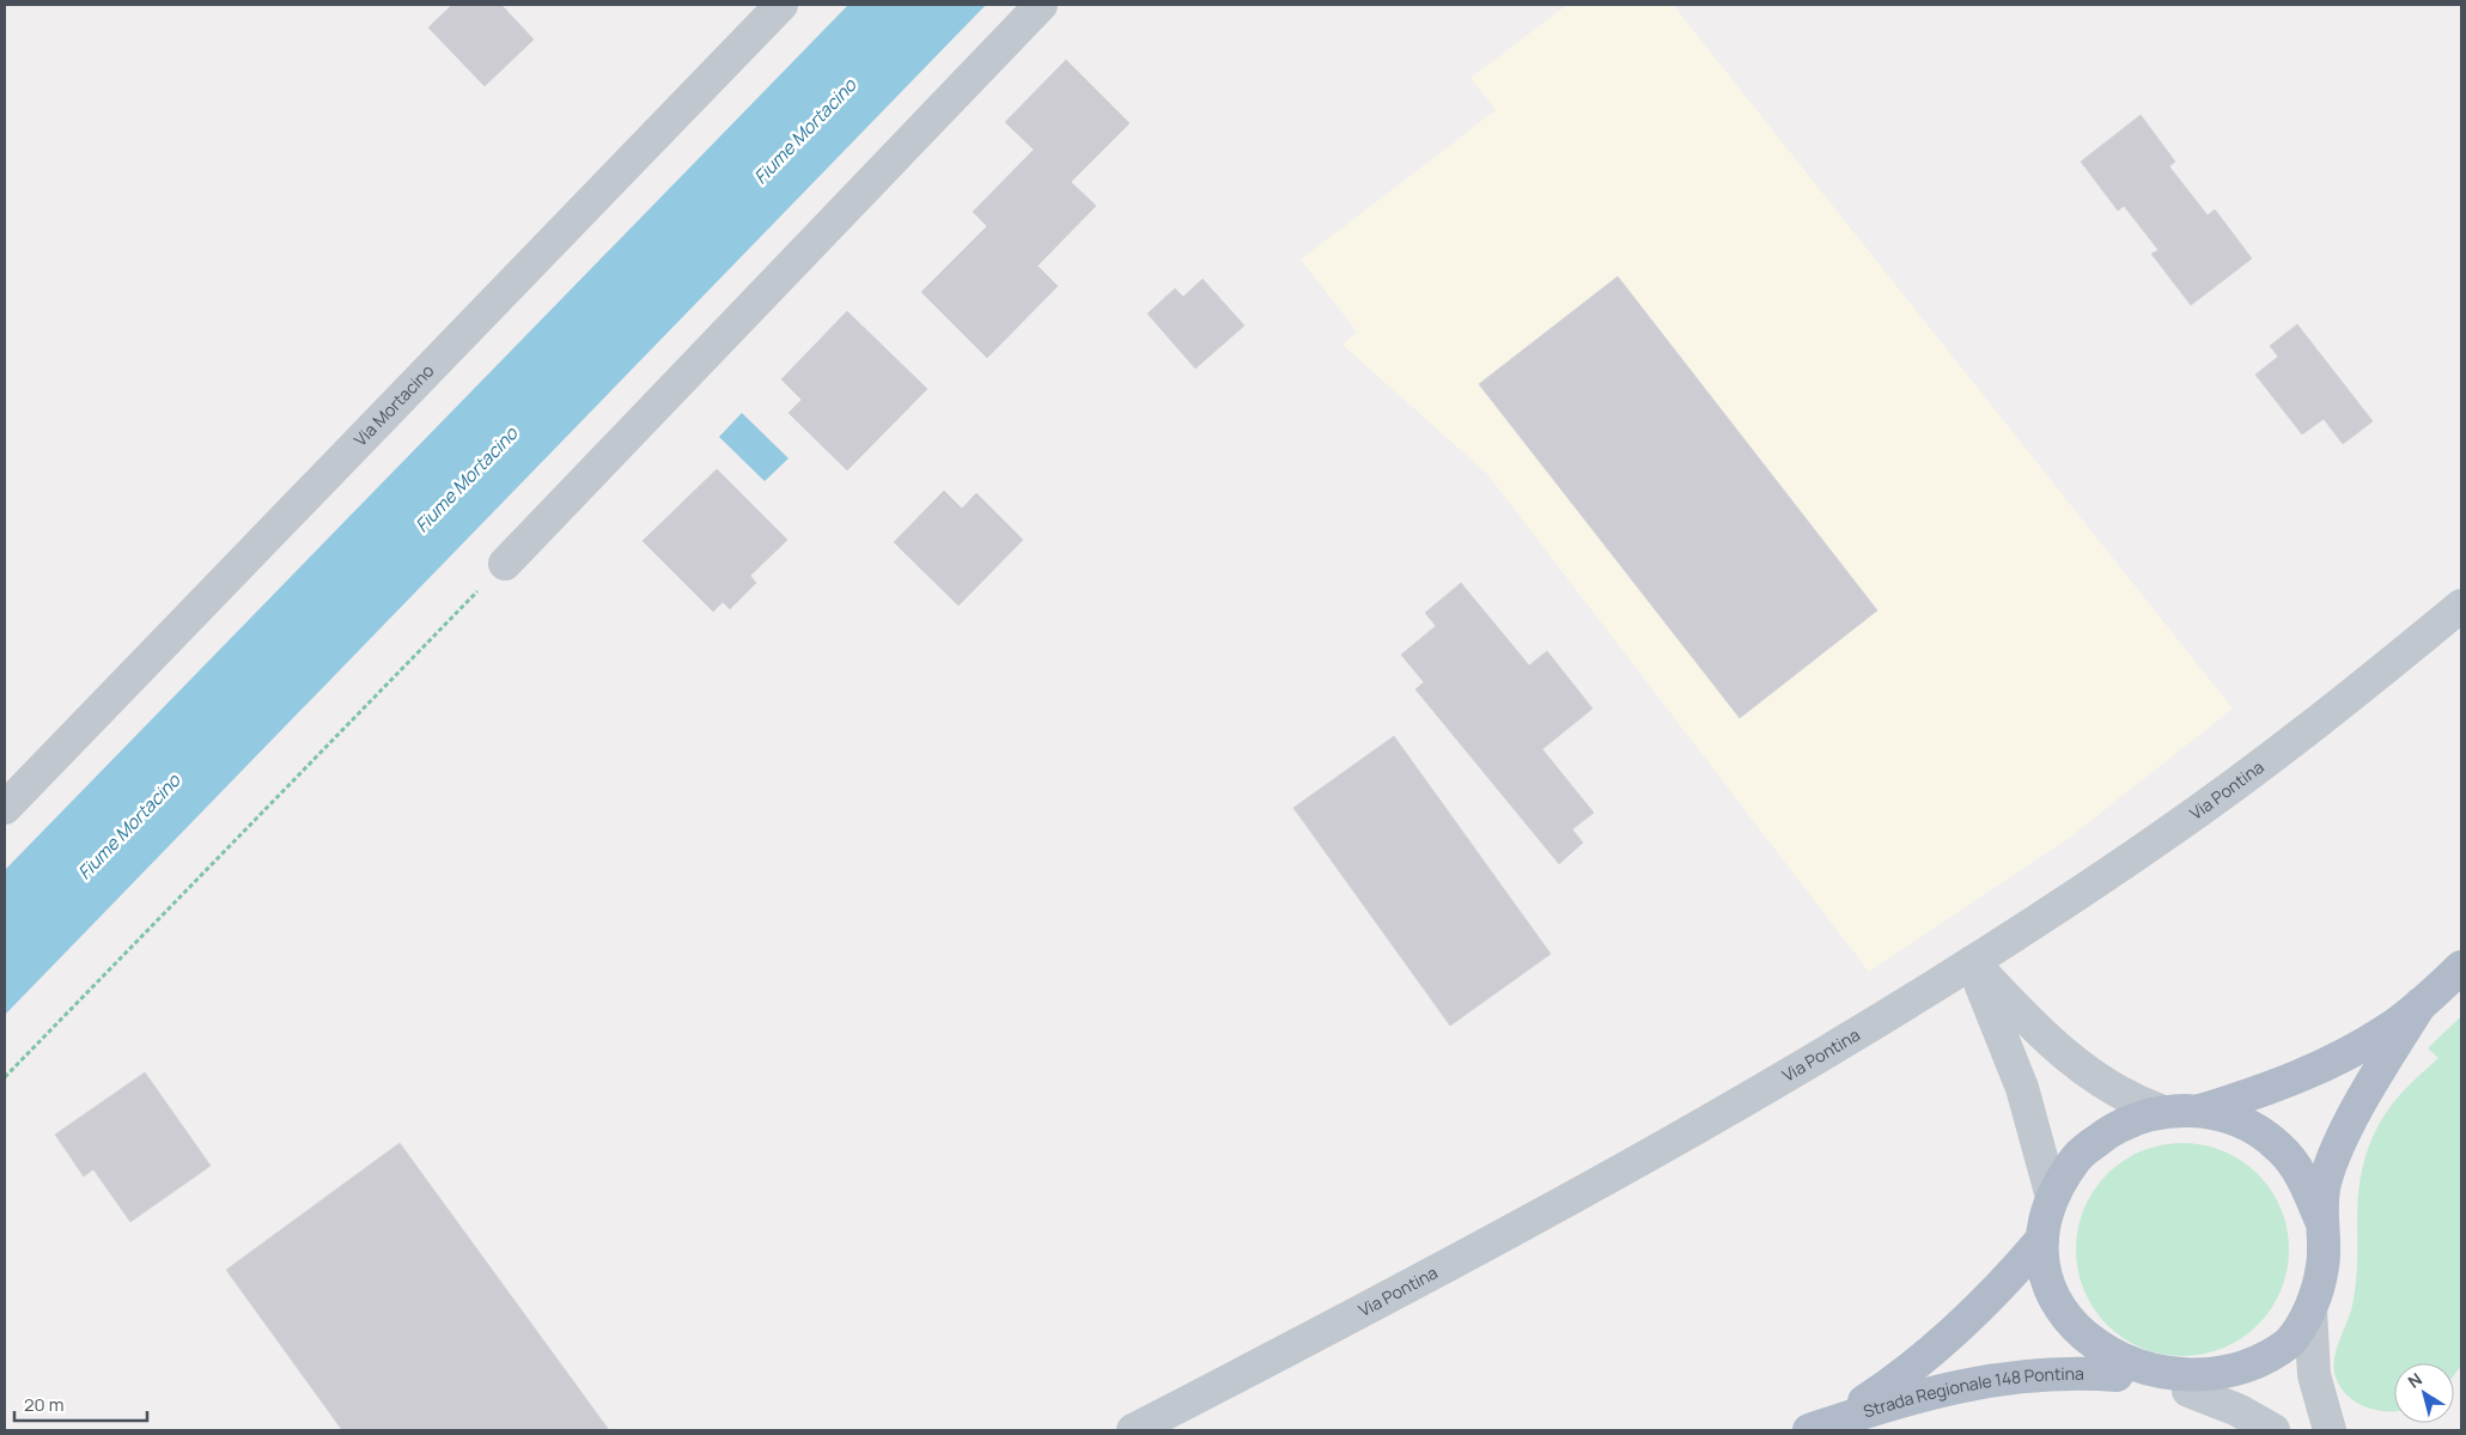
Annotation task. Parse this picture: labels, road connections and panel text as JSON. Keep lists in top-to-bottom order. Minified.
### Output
{"streets":{"main road":["Strada Regionale 148 Pontina"],"street":["Via Mortacino","Via Pontina"]},"water":["Fiume Mortacino"],"scale_bar":"20 m","north":"top left"}
